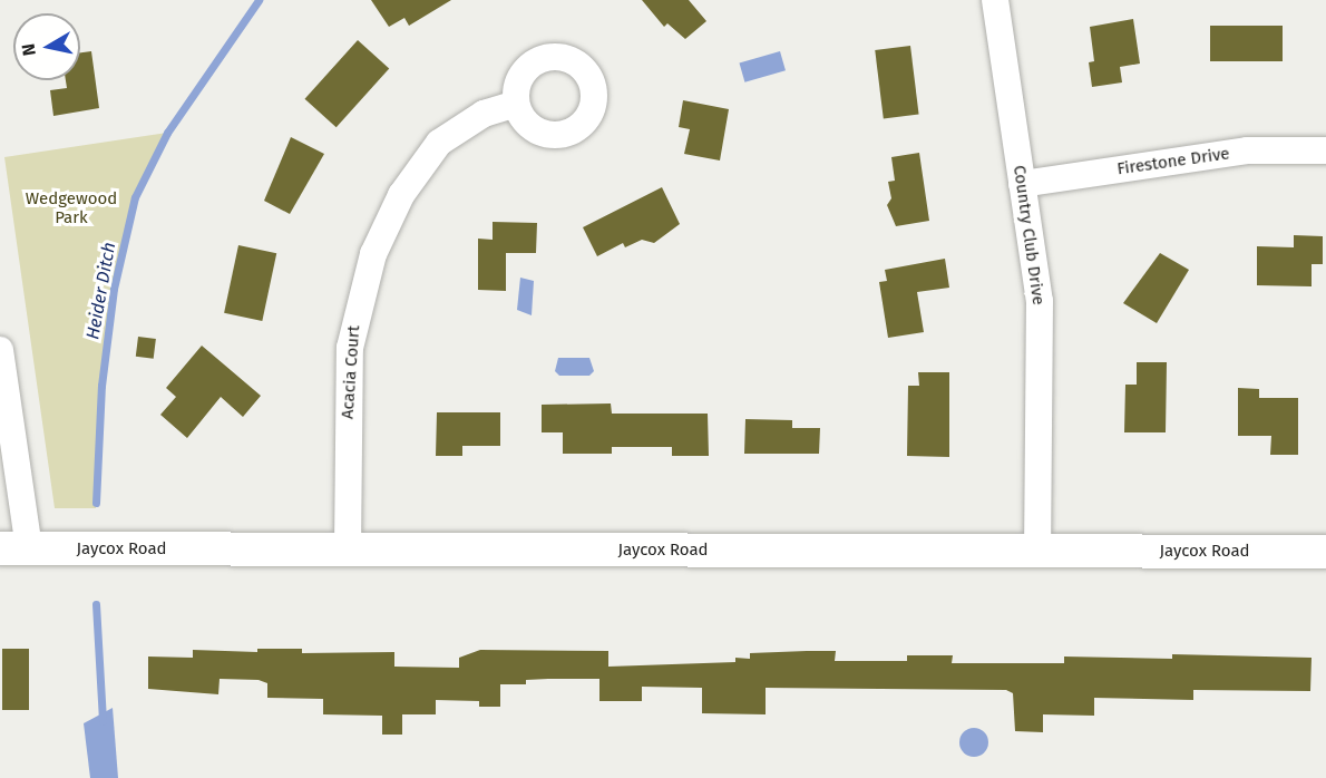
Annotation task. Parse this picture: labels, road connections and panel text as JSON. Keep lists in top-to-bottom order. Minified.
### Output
{"streets":{"street":["Firestone Drive","Country Club Drive","Acacia Court","Jaycox Road"]},"crossings":[["Firestone Drive","Country Club Drive"],["Country Club Drive","Jaycox Road"],["Acacia Court","Jaycox Road"]],"water":["Heider Ditch"],"parks":["Wedgewood Park"],"north":"left"}
